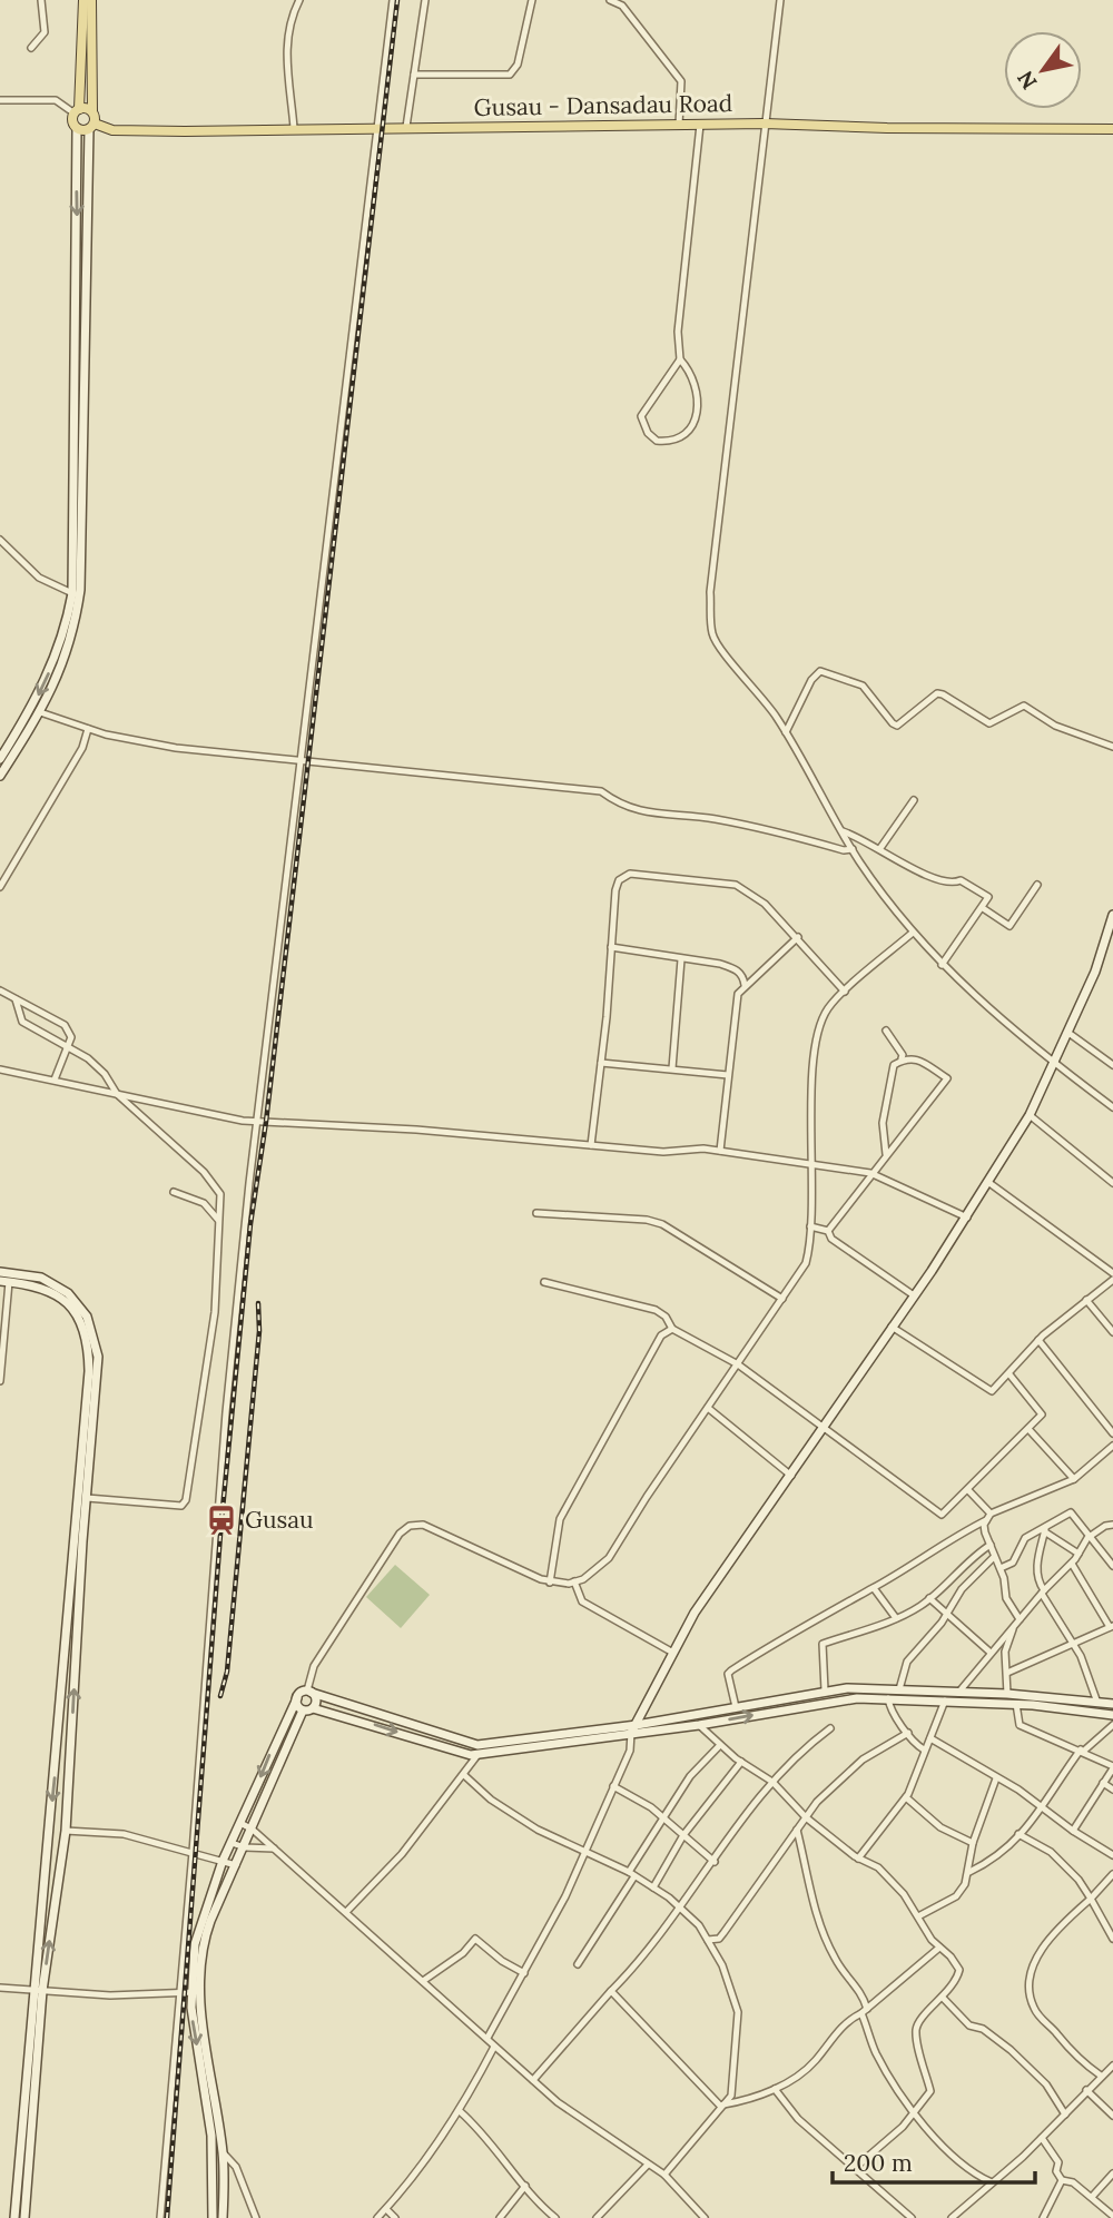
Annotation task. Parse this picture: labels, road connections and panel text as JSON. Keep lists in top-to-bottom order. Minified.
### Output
{"streets":{"main road":["Gusau - Dansadau Road"]},"places":{"station":["Gusau"]},"scale_bar":"200 m","north":"bottom left"}
